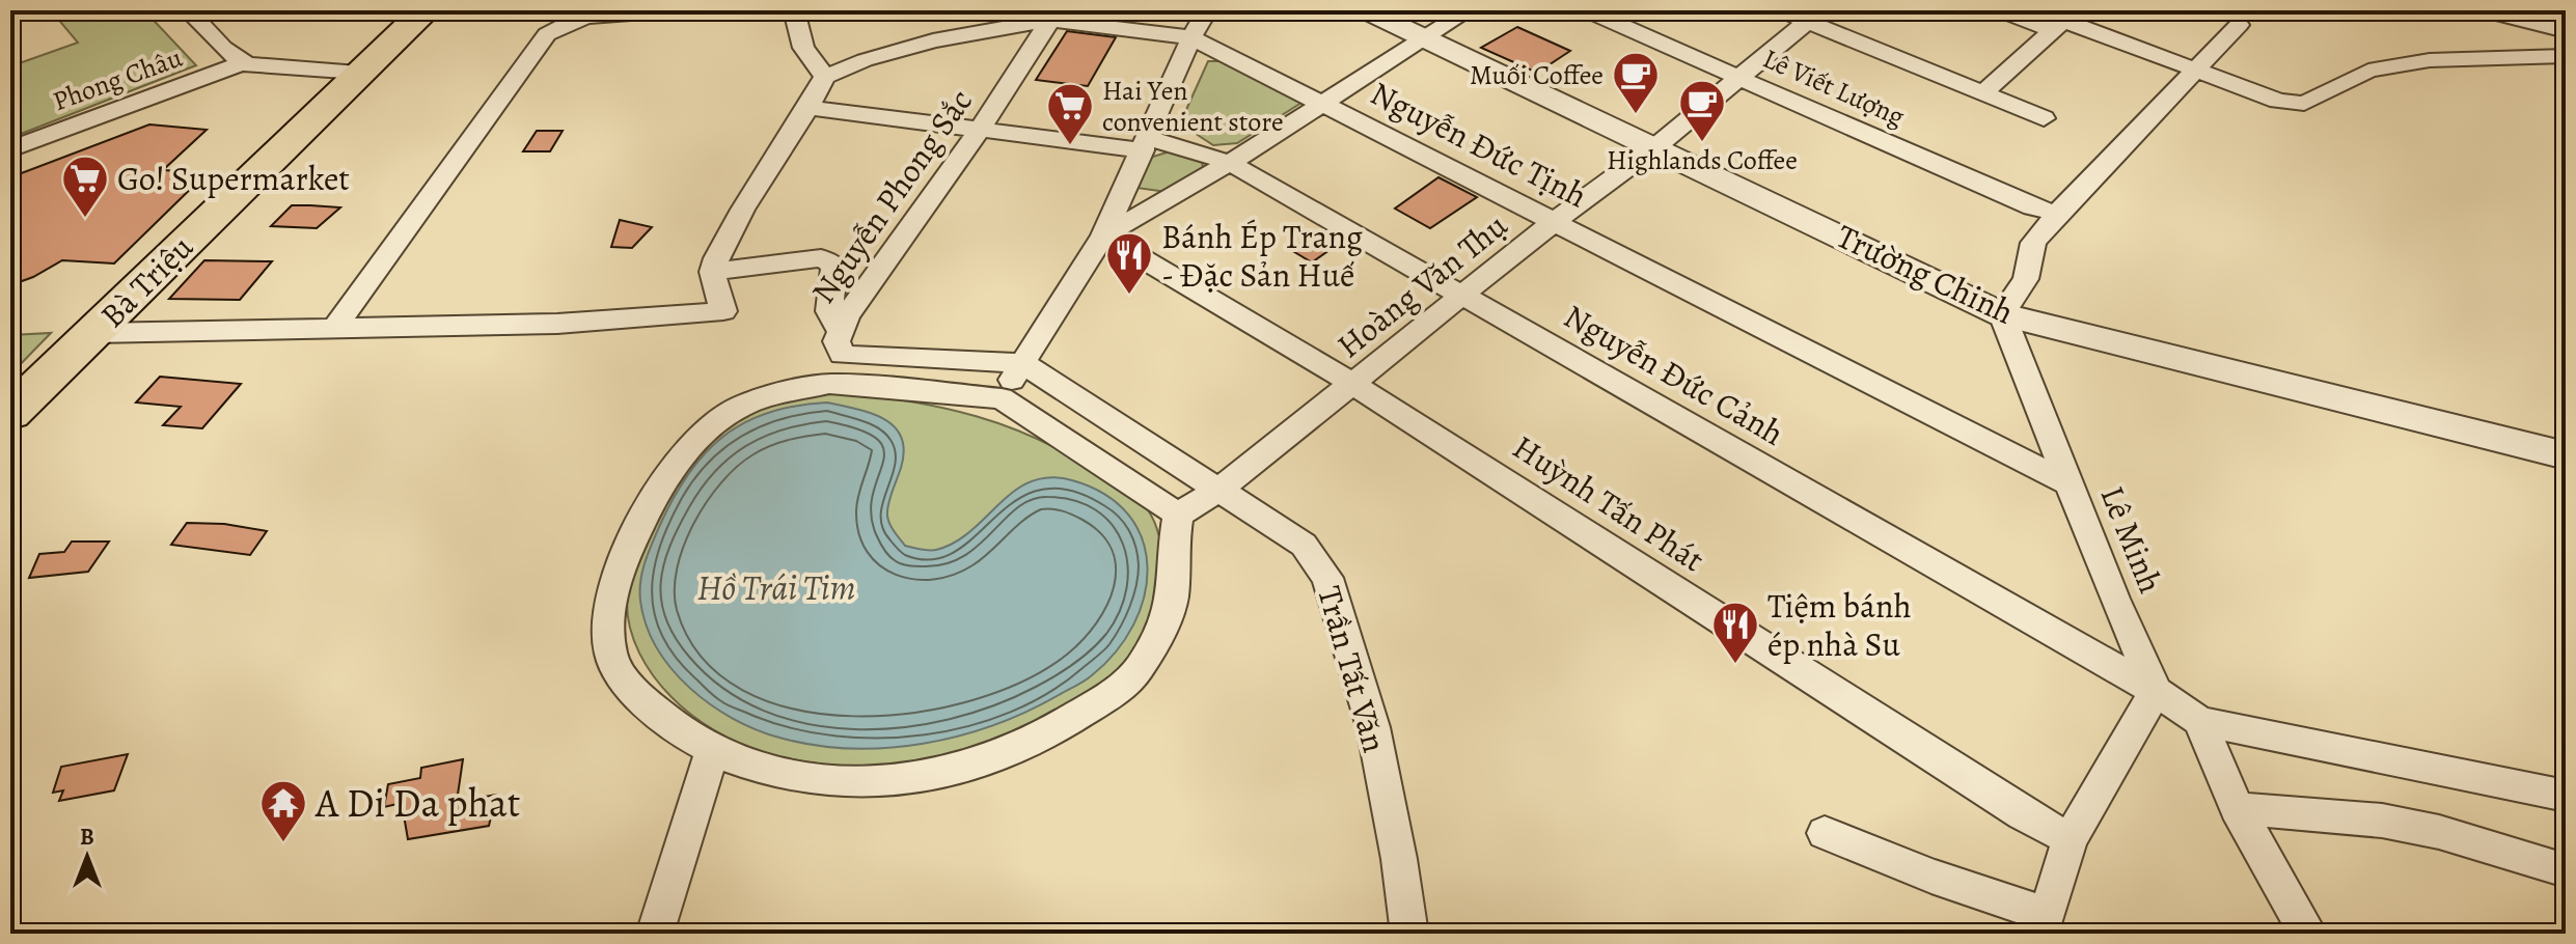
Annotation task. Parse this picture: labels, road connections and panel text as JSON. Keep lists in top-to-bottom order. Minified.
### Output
{"streets":{"highway":["Bà Triệu"],"street":["Phong Châu","Lê Viết Lượng","Nguyễn Đức Tịnh","Nguyễn Phong Sắc","Trường Chinh","Hoàng Văn Thụ","Nguyễn Đức Cảnh","Huỳnh Tấn Phát","Lê Minh","Trần Tất Văn"]},"crossings":[["Phong Châu","Bà Triệu"],["Lê Viết Lượng","Hoàng Văn Thụ"],["Nguyễn Đức Tịnh","Nguyễn Phong Sắc"],["Nguyễn Đức Tịnh","Hoàng Văn Thụ"],["Nguyễn Đức Tịnh","Lê Minh"],["Nguyễn Phong Sắc","Nguyễn Đức Cảnh"],["Nguyễn Phong Sắc","Trần Tất Văn"],["Trường Chinh","Hoàng Văn Thụ"],["Trường Chinh","Lê Minh"],["Hoàng Văn Thụ","Nguyễn Đức Cảnh"],["Hoàng Văn Thụ","Huỳnh Tấn Phát"],["Hoàng Văn Thụ","Trần Tất Văn"],["Nguyễn Đức Cảnh","Lê Minh"]],"water":["Hồ Trái Tim"],"places":{"cafe":["Muối Coffee","Highlands Coffee"],"supermarket":["Hai Yen convenient store","Go! Supermarket"],"restaurant":["Bánh Ép Trang - Đặc Sản Huế","Tiệm bánh ép nhà Su"],"temple":["A Di Da phat"]},"north":"top"}
